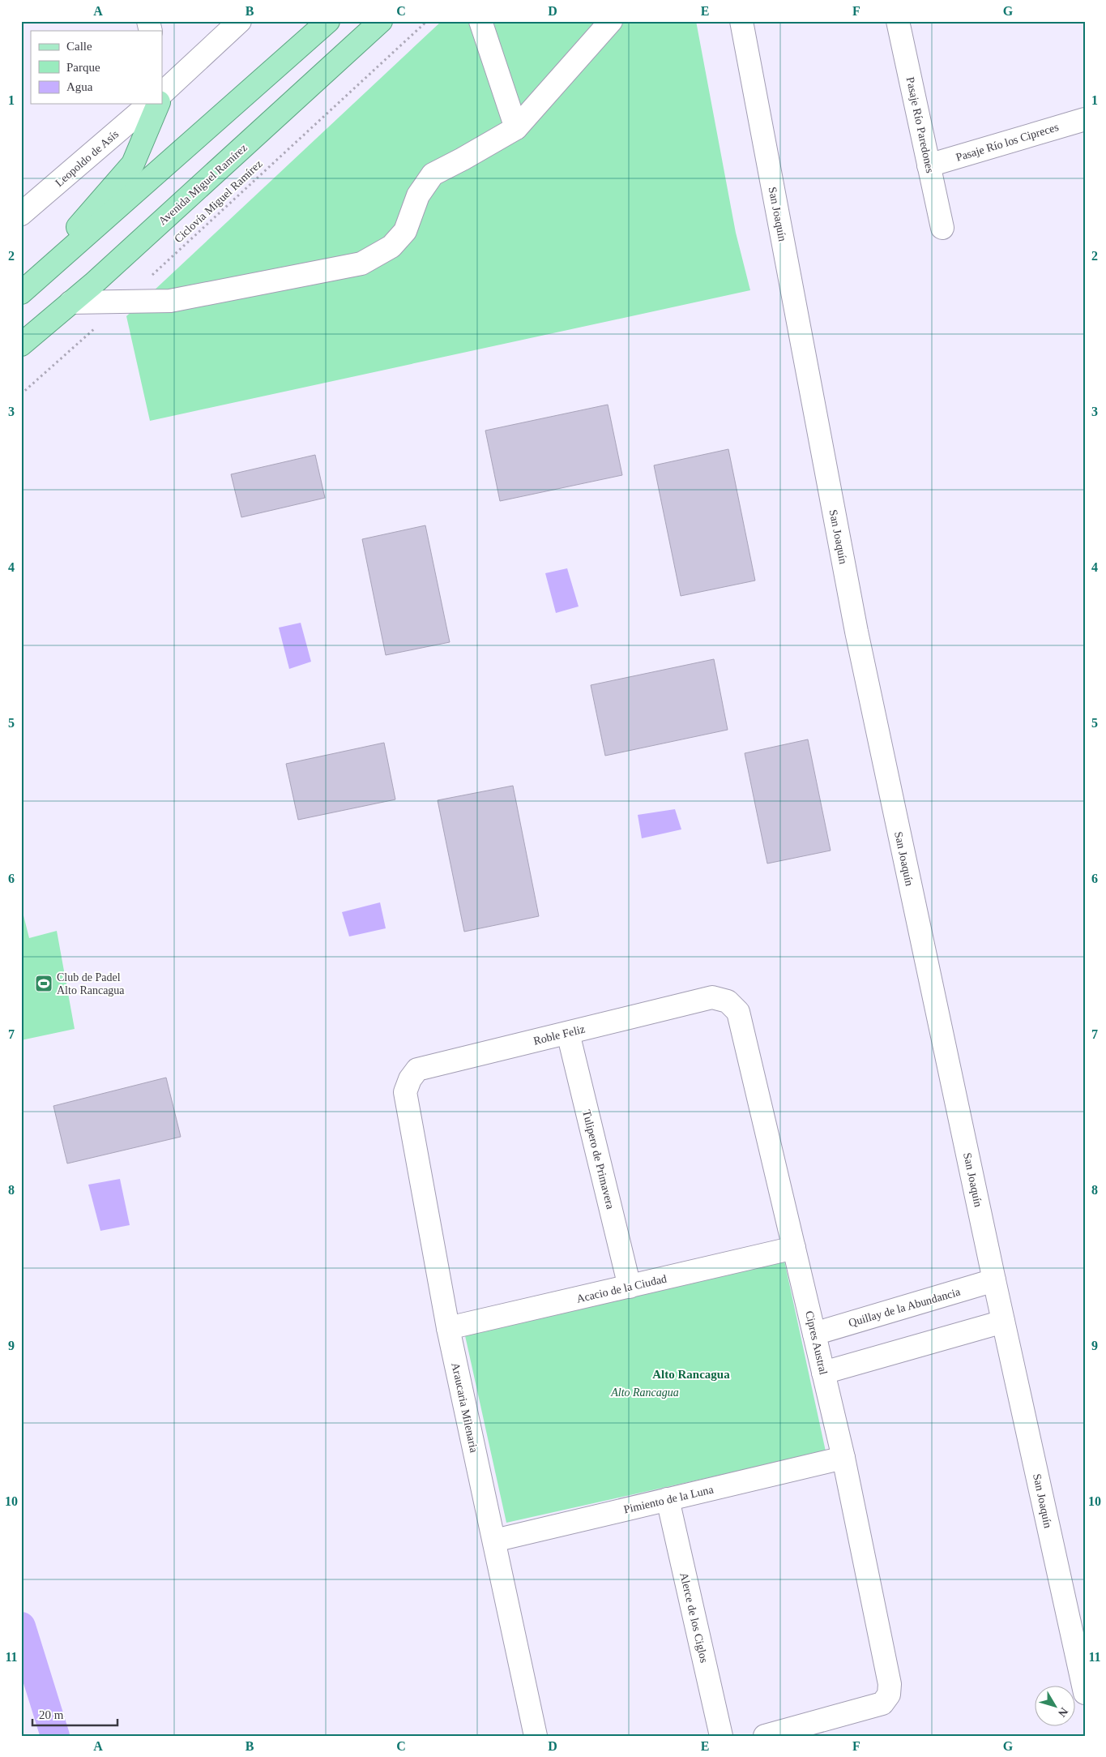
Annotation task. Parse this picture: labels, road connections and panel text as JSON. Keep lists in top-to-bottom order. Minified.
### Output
{"streets":{"main road":["Avenida Miguel Ramírez"],"street":["Pasaje Río Paredones","Pasaje Río los Cipreces","Leopoldo de Asís","San Joaquín","Roble Feliz","Tulipero de Primavera","Acacio de la Ciudad","Quillay de la Abundancia","Cipres Austral","Araucaria Milenaria","Pimiento de la Luna","Alerce de los Ciglos"],"path":["Ciclovía Miguel Ramírez"]},"crossings":[["Pasaje Río Paredones","Pasaje Río los Cipreces"],["San Joaquín","Quillay de la Abundancia"],["Roble Feliz","Tulipero de Primavera"],["Roble Feliz","Cipres Austral"],["Roble Feliz","Araucaria Milenaria"],["Tulipero de Primavera","Acacio de la Ciudad"],["Acacio de la Ciudad","Cipres Austral"],["Acacio de la Ciudad","Araucaria Milenaria"],["Quillay de la Abundancia","Cipres Austral"],["Cipres Austral","Pimiento de la Luna"],["Araucaria Milenaria","Pimiento de la Luna"],["Pimiento de la Luna","Alerce de los Ciglos"]],"districts":["Alto Rancagua"],"parks":["Alto Rancagua"],"places":{"sports":["Club de Padel Alto Rancagua"]},"legend":["Calle","Parque","Agua"],"scale_bar":"20 m","north":"bottom right","grid":{"columns":["A","B","C","D","E","F","G"],"rows":["1","2","3","4","5","6","7","8","9","10","11"]}}
